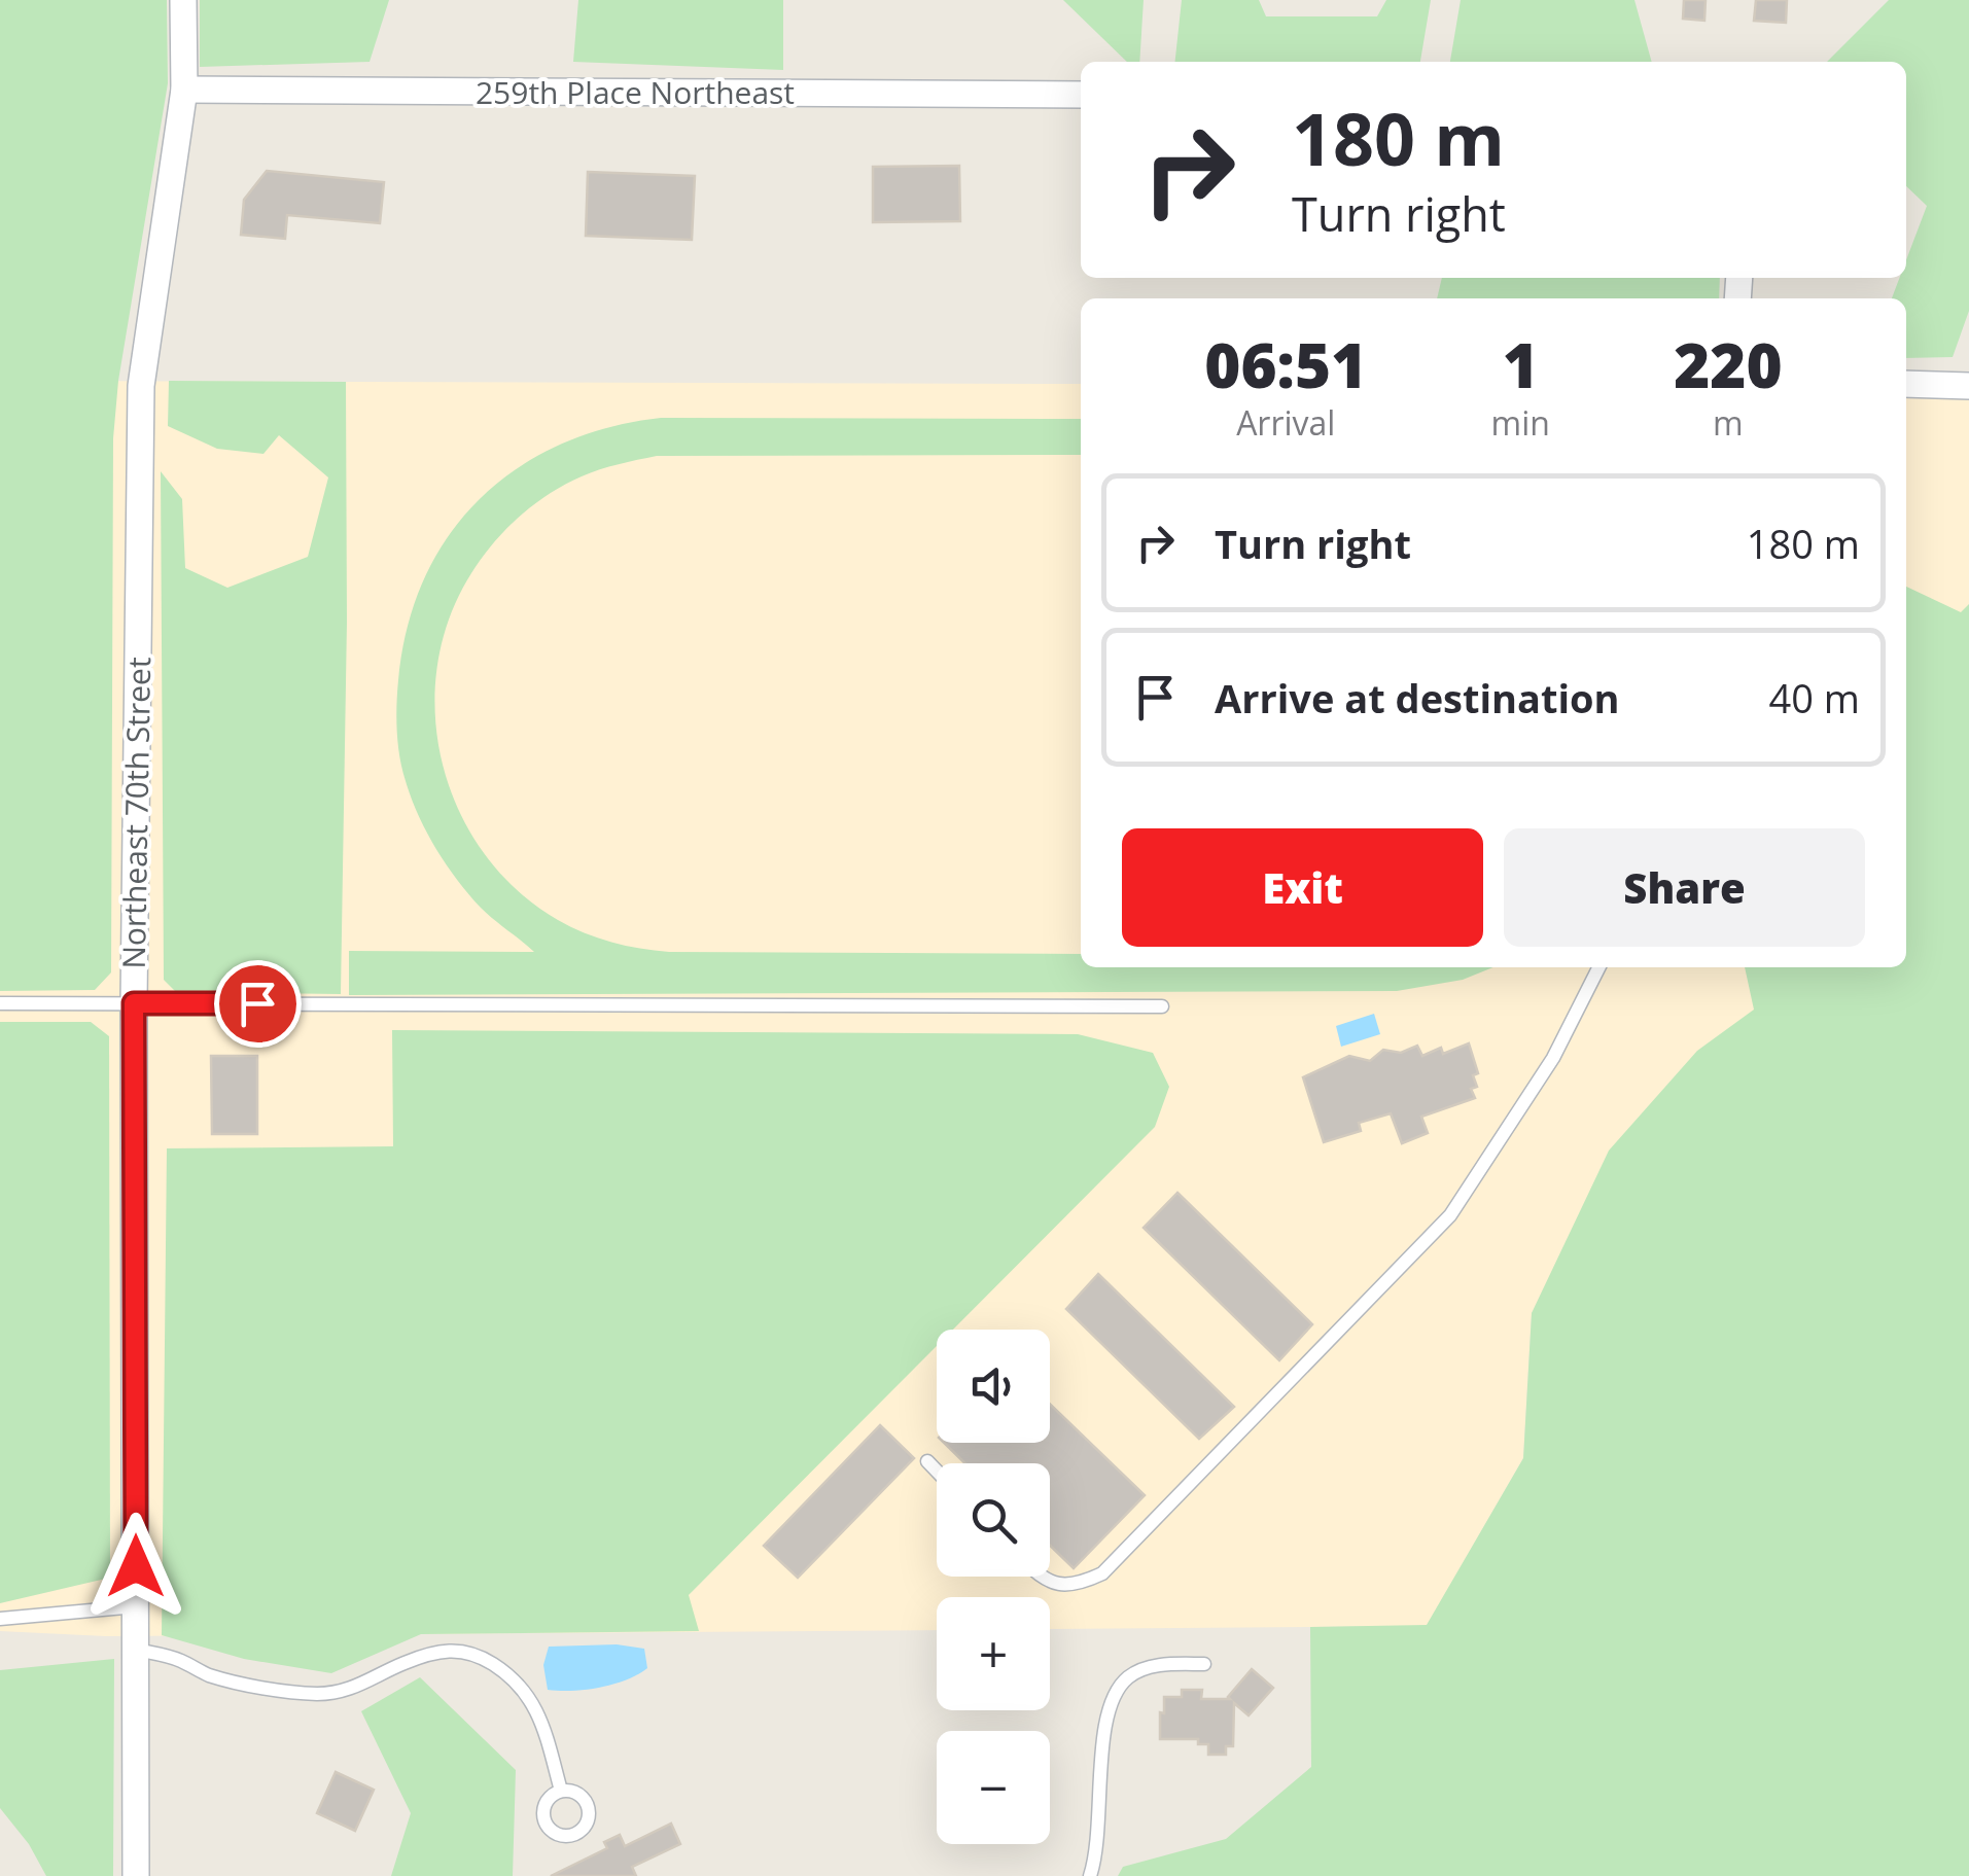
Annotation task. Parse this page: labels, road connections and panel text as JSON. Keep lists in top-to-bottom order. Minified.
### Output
{"streets":{"street":["259th Place Northeast","Northeast 70th Street"]},"crossings":[["259th Place Northeast","Northeast 70th Street"]],"page":{"turn":["180 m","Turn right"],"eta":["06:51","Arrival","1","min","220","m"],"list":[{"name":"Turn right","value":"180 m"},{"name":"Arrive at destination","value":"40 m"}],"buttons":["Exit","Share"],"map_buttons":["+","−"]}}
